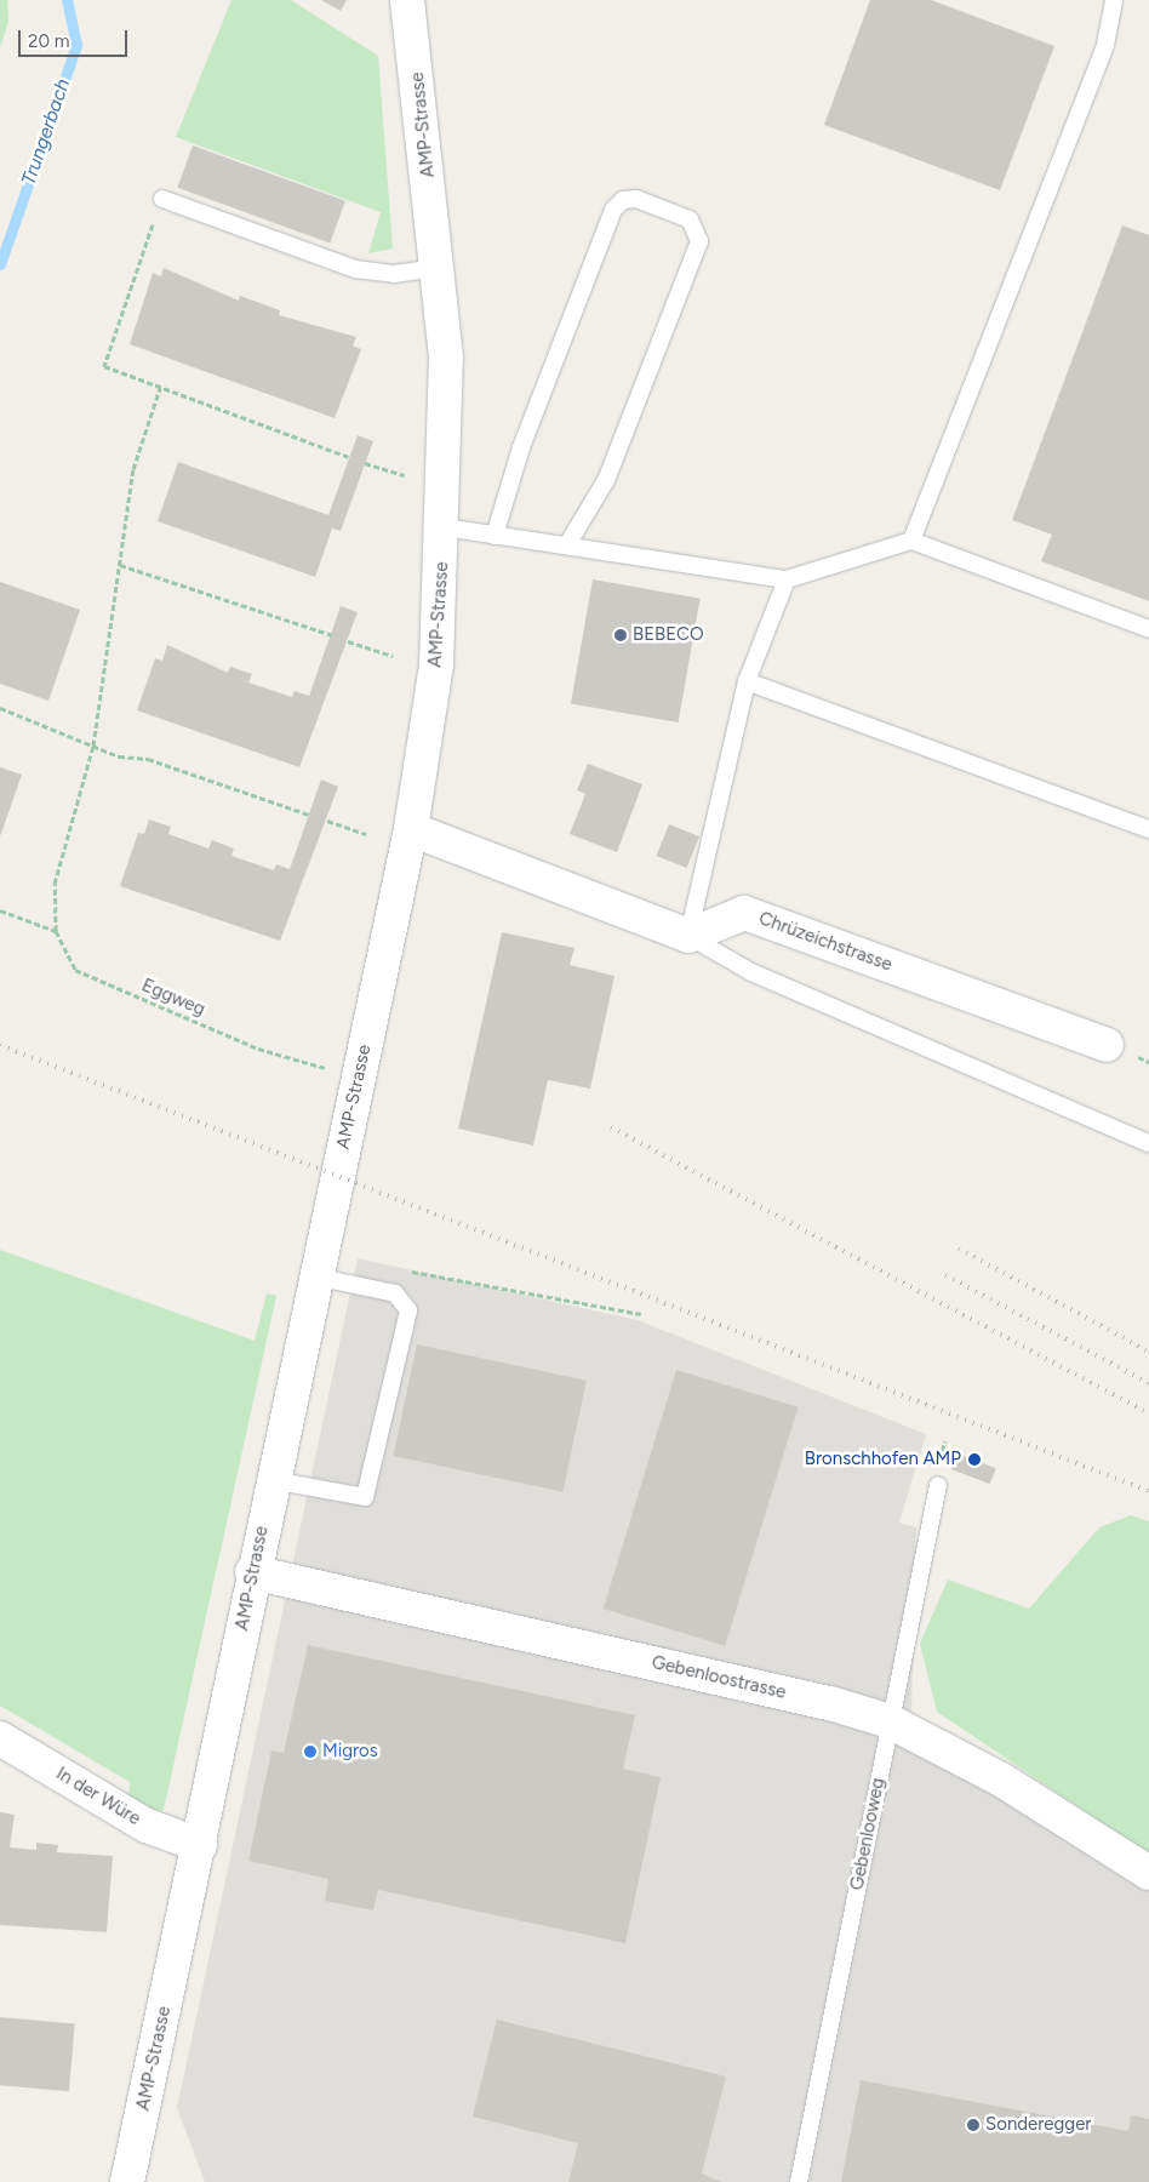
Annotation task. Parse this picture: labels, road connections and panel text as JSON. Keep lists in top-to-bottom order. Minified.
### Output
{"streets":{"street":["AMP-Strasse","Chrüzeichstrasse","Gebenloostrasse","In der Würe"],"lane":["Gebenlooweg"],"path":["Eggweg"]},"crossings":[["AMP-Strasse","Eggweg"],["AMP-Strasse","Gebenloostrasse"],["AMP-Strasse","In der Würe"],["Gebenloostrasse","Gebenlooweg"]],"water":["Trungerbach"],"places":["BEBECO","Bronschhofen AMP","Migros","Sonderegger"],"scale_bar":"20 m"}
